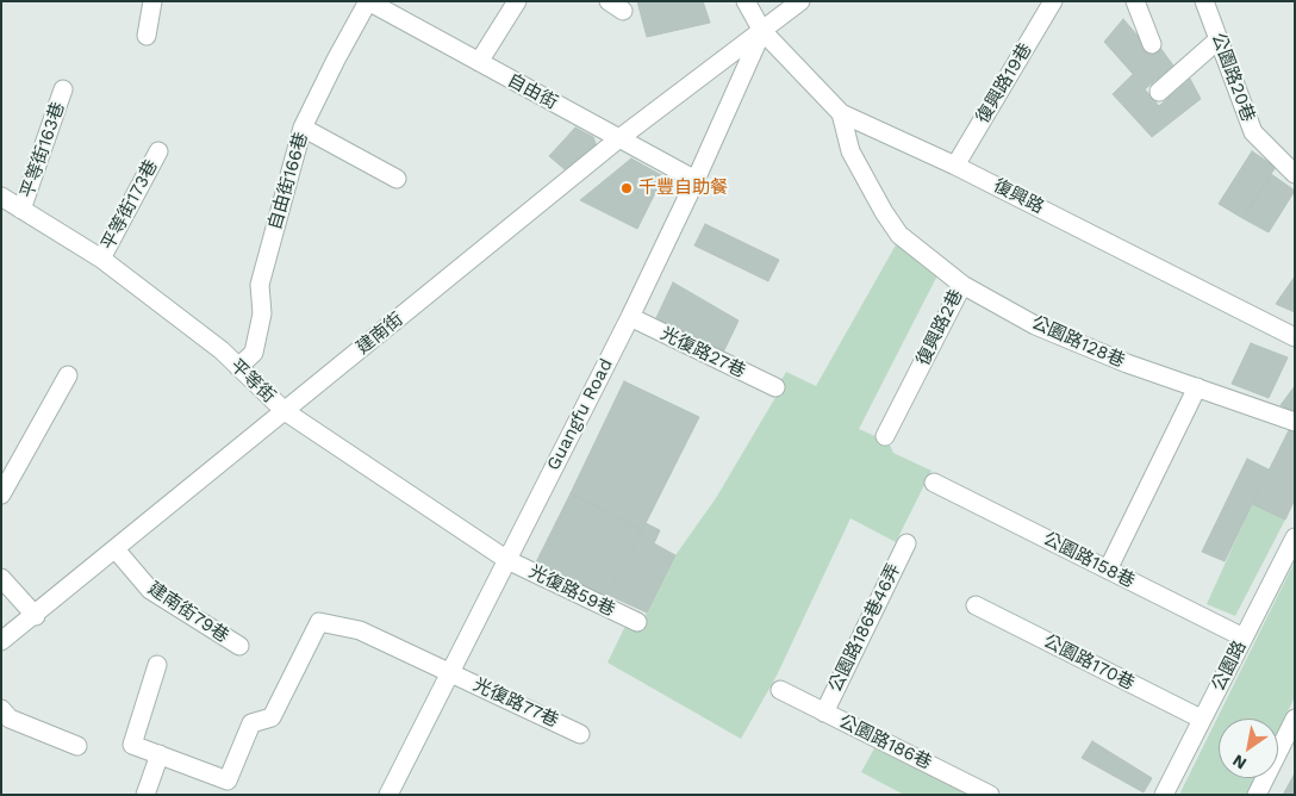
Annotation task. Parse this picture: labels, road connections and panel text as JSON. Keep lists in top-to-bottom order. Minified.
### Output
{"streets":{"street":["公園路20巷","復興路19巷","自由街","平等街163巷","自由街166巷","復興路","平等街173巷","復興路2巷","建南街","公園路128巷","光復路27巷","平等街","Guangfu Road","公園路158巷","光復路59巷","建南街79巷","公園路186巷46弄","公園路170巷","公園路","光復路77巷","公園路186巷"]},"crossings":[["復興路19巷","復興路"],["自由街","自由街166巷"],["自由街","建南街"],["自由街","Guangfu Road"],["平等街163巷","平等街"],["自由街166巷","平等街"],["復興路","復興路2巷"],["復興路","建南街"],["復興路","Guangfu Road"],["平等街173巷","平等街"],["復興路2巷","公園路128巷"],["建南街","平等街"],["建南街","Guangfu Road"],["建南街","建南街79巷"],["光復路27巷","Guangfu Road"],["平等街","Guangfu Road"],["平等街","光復路59巷"],["Guangfu Road","光復路59巷"],["Guangfu Road","光復路77巷"],["公園路158巷","公園路"],["公園路186巷46弄","公園路186巷"],["公園路170巷","公園路"]],"places":["千豐自助餐"],"north":"bottom left"}
